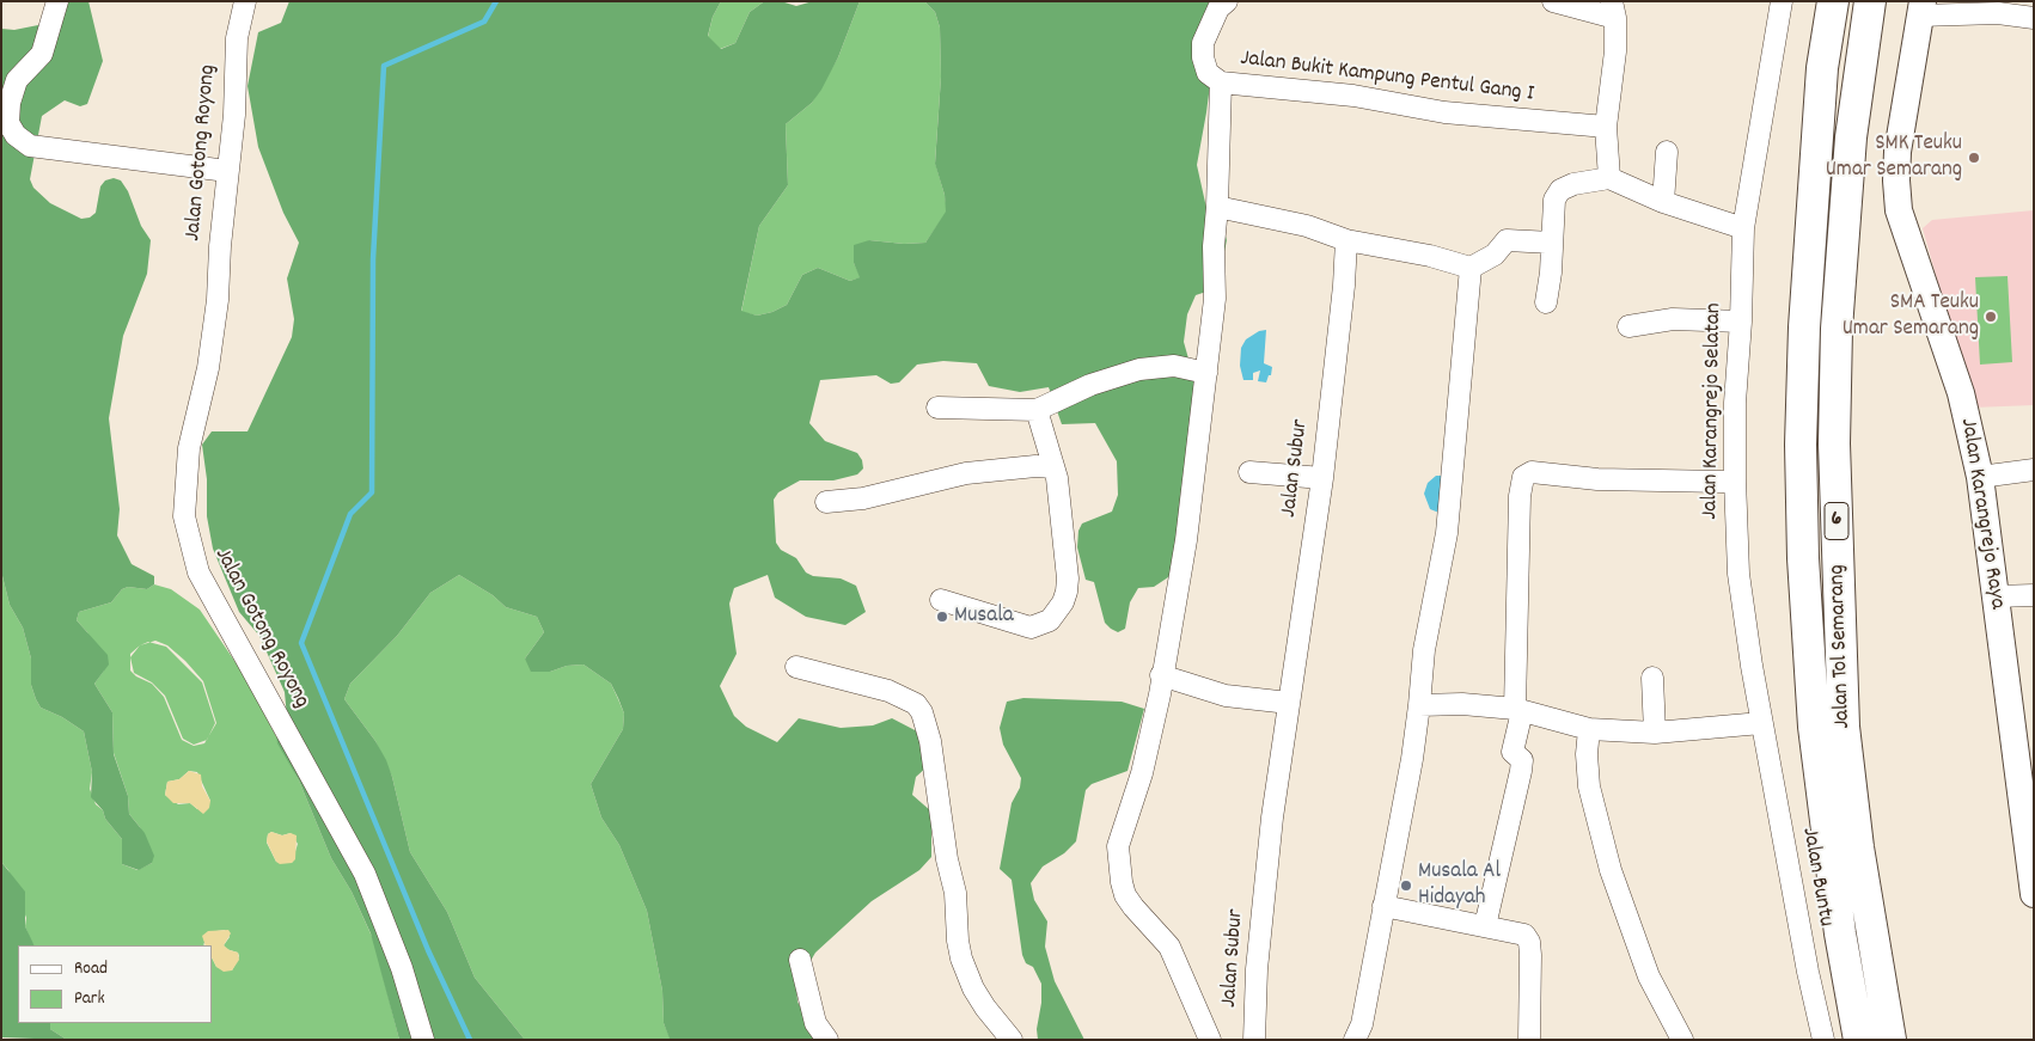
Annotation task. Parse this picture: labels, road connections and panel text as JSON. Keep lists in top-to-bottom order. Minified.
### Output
{"streets":{"highway":["6","Jalan Tol Semarang"],"main road":["Jalan Karangrejo Raya"],"street":["Jalan Bukit Kampung Pentul Gang I","Jalan Gotong Royong","Jalan Karangrejo Selatan","Jalan Subur","Jalan Buntu"]},"crossings":[["Jalan Karangrejo Selatan","Jalan Buntu"]],"places":["SMK Teuku Umar Semarang","SMA Teuku Umar Semarang","Musala","Musala Al Hidayah"],"legend":["Road","Park"]}
